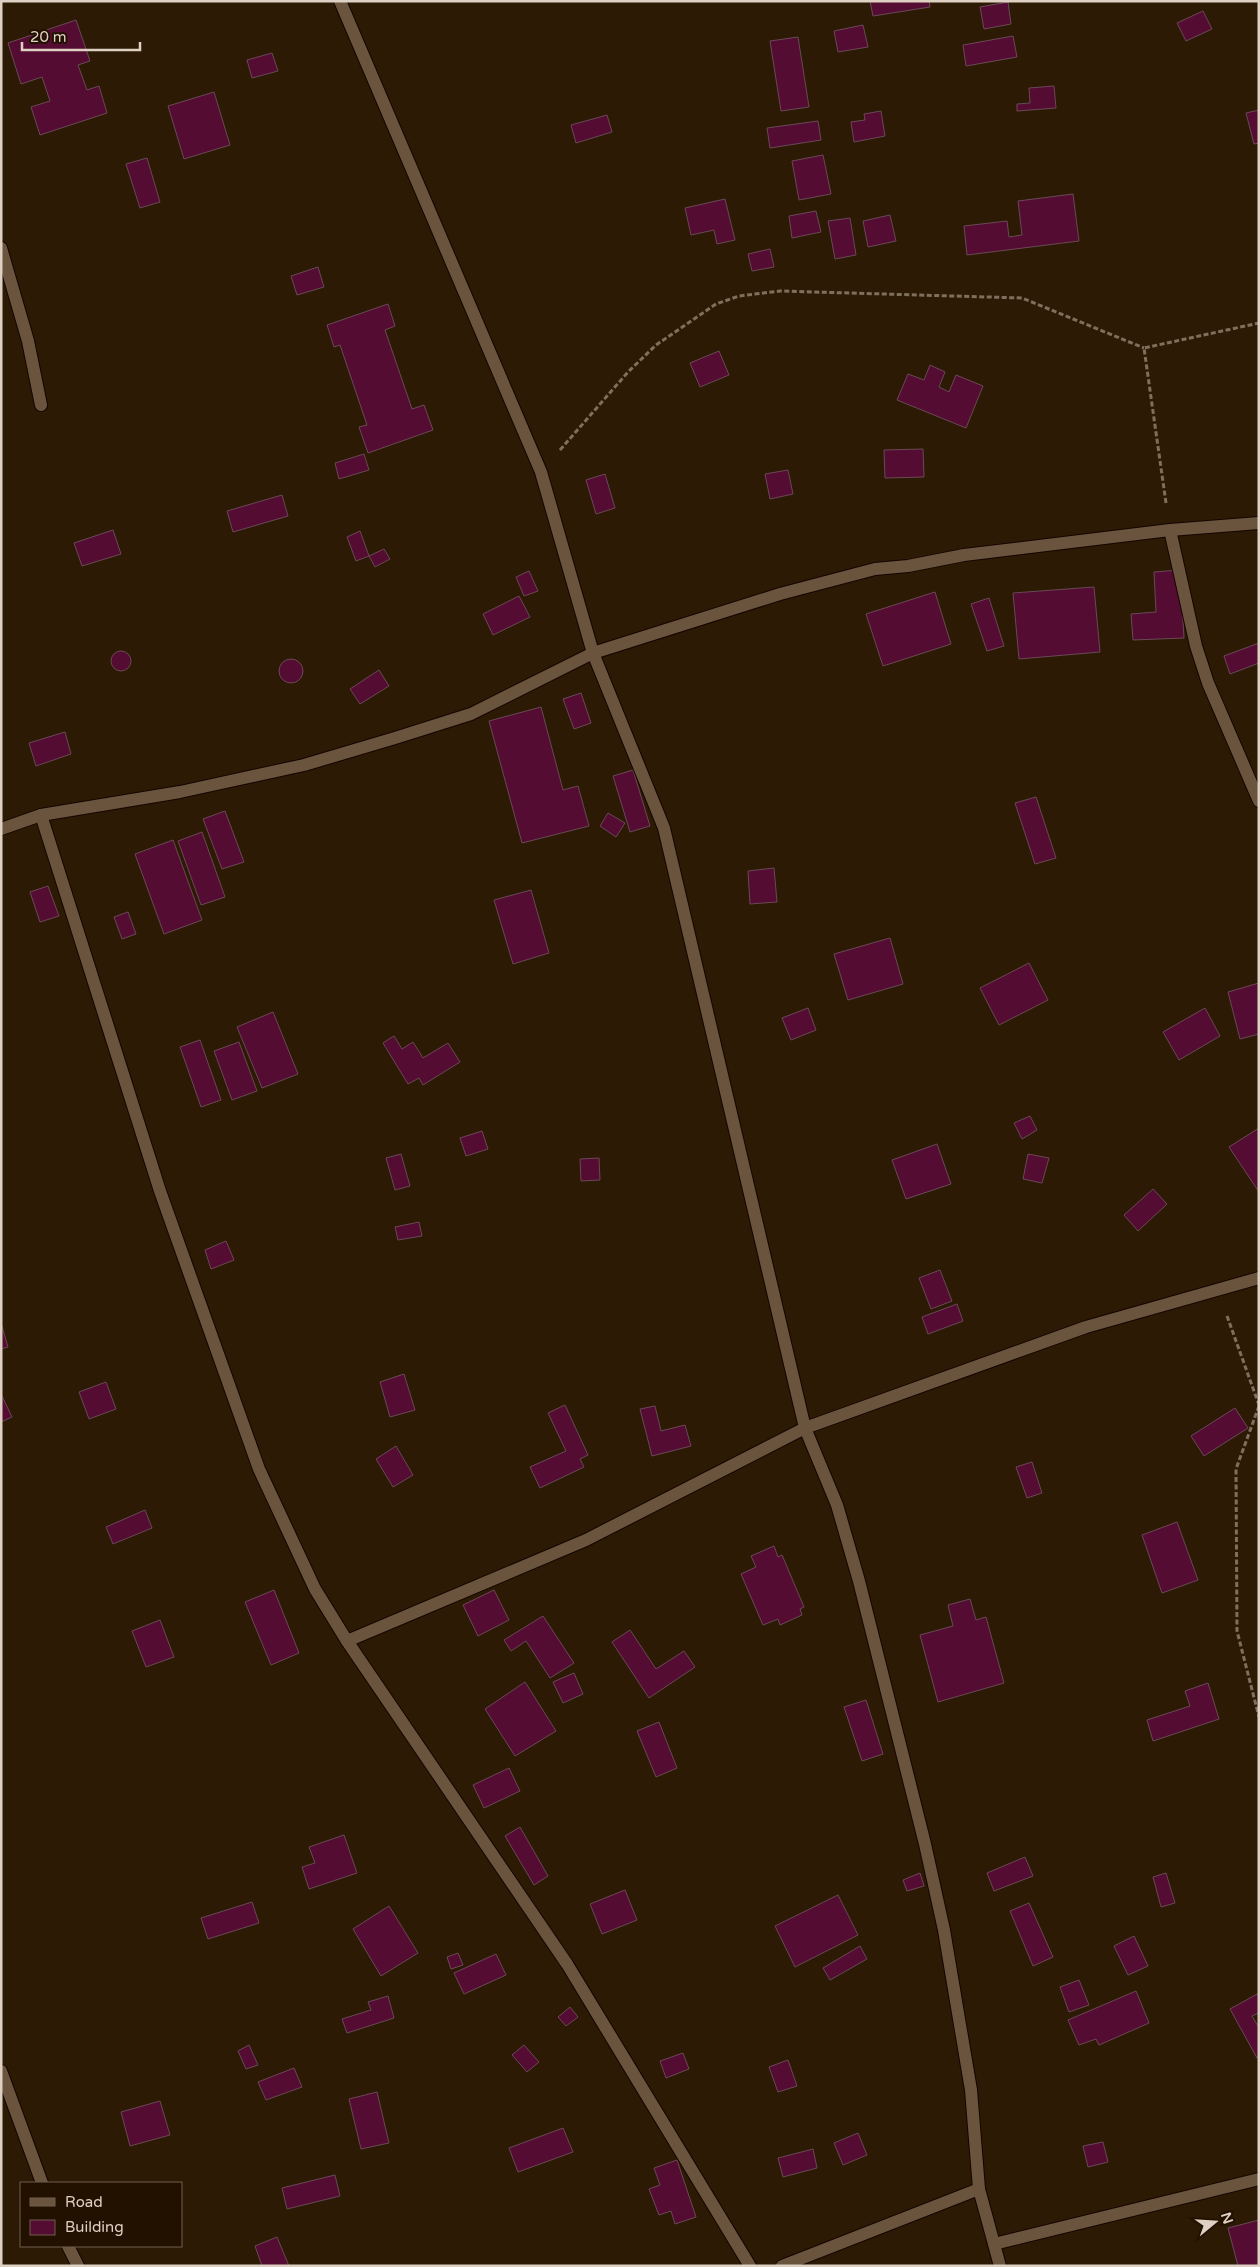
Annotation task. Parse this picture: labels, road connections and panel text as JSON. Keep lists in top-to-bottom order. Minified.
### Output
{"legend":["Road","Building"],"scale_bar":"20 m","north":"right"}
